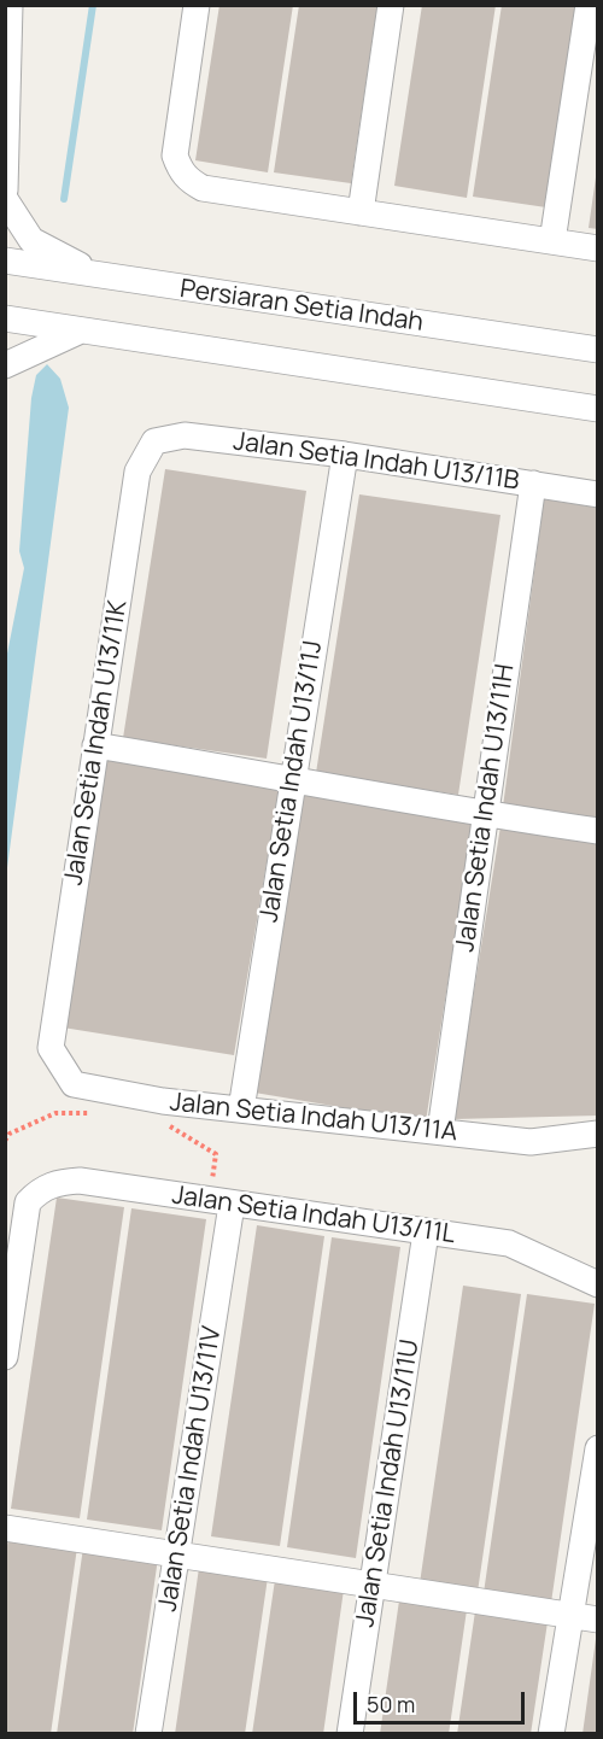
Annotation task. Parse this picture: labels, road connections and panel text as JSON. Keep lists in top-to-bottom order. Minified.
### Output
{"streets":{"street":["Persiaran Setia Indah","Jalan Setia Indah U13/11B","Jalan Setia Indah U13/11K","Jalan Setia Indah U13/11J","Jalan Setia Indah U13/11H","Jalan Setia Indah U13/11A","Jalan Setia Indah U13/11L","Jalan Setia Indah U13/11V","Jalan Setia Indah U13/11U"]},"crossings":[["Jalan Setia Indah U13/11B","Jalan Setia Indah U13/11K"],["Jalan Setia Indah U13/11B","Jalan Setia Indah U13/11J"],["Jalan Setia Indah U13/11B","Jalan Setia Indah U13/11H"],["Jalan Setia Indah U13/11K","Jalan Setia Indah U13/11A"],["Jalan Setia Indah U13/11J","Jalan Setia Indah U13/11A"],["Jalan Setia Indah U13/11H","Jalan Setia Indah U13/11A"],["Jalan Setia Indah U13/11L","Jalan Setia Indah U13/11V"],["Jalan Setia Indah U13/11L","Jalan Setia Indah U13/11U"]],"scale_bar":"50 m"}
